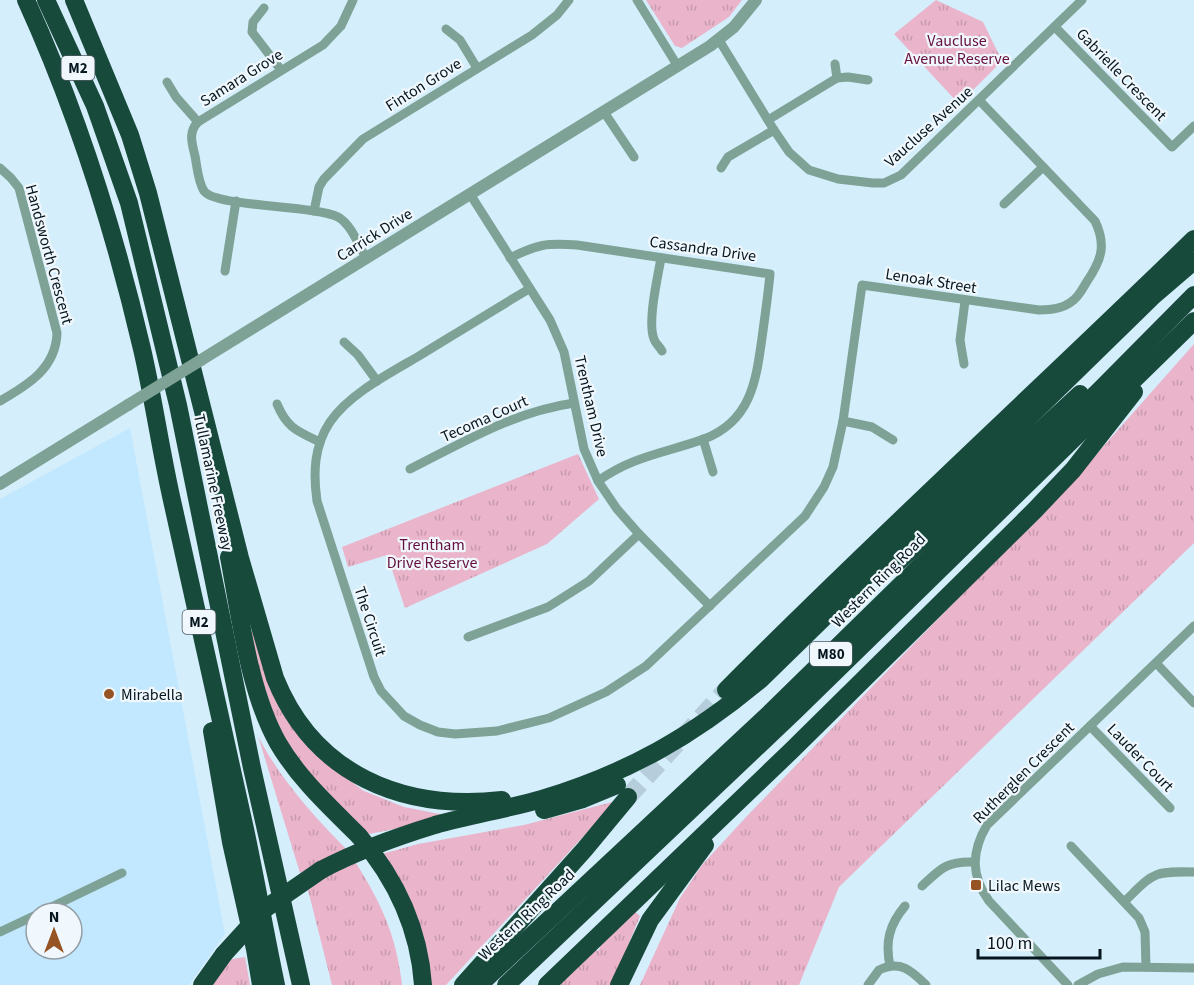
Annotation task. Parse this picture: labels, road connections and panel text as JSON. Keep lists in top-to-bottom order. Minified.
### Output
{"streets":{"highway":["M2","Tullamarine Freeway","Western Ring Road","M80"],"street":["Gabrielle Crescent","Samara Grove","Finton Grove","Vaucluse Avenue","Carrick Drive","Cassandra Drive","Handsworth Crescent","Lenoak Street","Trentham Drive","Tecoma Court","The Circuit","Lauder Court","Rutherglen Crescent"]},"crossings":[["Gabrielle Crescent","Vaucluse Avenue"],["Samara Grove","Finton Grove"],["Samara Grove","Carrick Drive"],["Vaucluse Avenue","Carrick Drive"],["Vaucluse Avenue","Lenoak Street"],["Carrick Drive","Trentham Drive"],["Cassandra Drive","Trentham Drive"],["Lenoak Street","Trentham Drive"],["Lenoak Street","The Circuit"],["Trentham Drive","Tecoma Court"],["Trentham Drive","The Circuit"],["Lauder Court","Rutherglen Crescent"]],"parks":["Vaucluse Avenue Reserve","Trentham Drive Reserve"],"places":{"other":["Mirabella"],"transit":["Lilac Mews"]},"scale_bar":"100 m","north":"top"}
